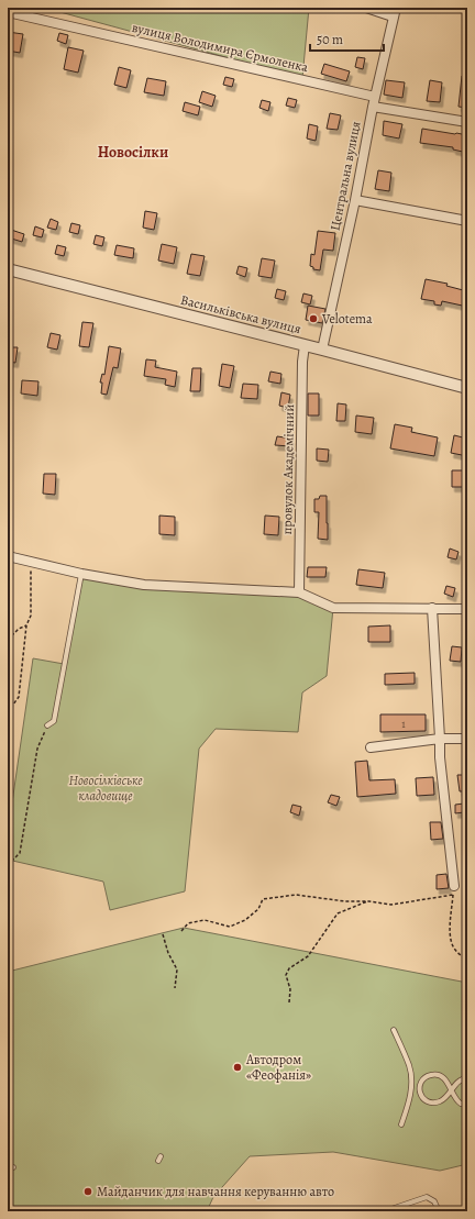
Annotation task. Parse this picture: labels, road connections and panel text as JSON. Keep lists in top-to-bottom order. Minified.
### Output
{"streets":{"street":["вулиця Володимира Єрмоленка","Центральна вулиця","Васильківська вулиця","провулок Академічний"]},"crossings":[["вулиця Володимира Єрмоленка","Центральна вулиця"],["Центральна вулиця","Васильківська вулиця"],["Васильківська вулиця","провулок Академічний"]],"districts":["Новосілки"],"parks":["Новосілківське кладовище"],"places":["Velotema","Автодром «Феофанія»","Майданчик для навчання керуванню авто"],"house_numbers":["1"],"scale_bar":"50 m"}
